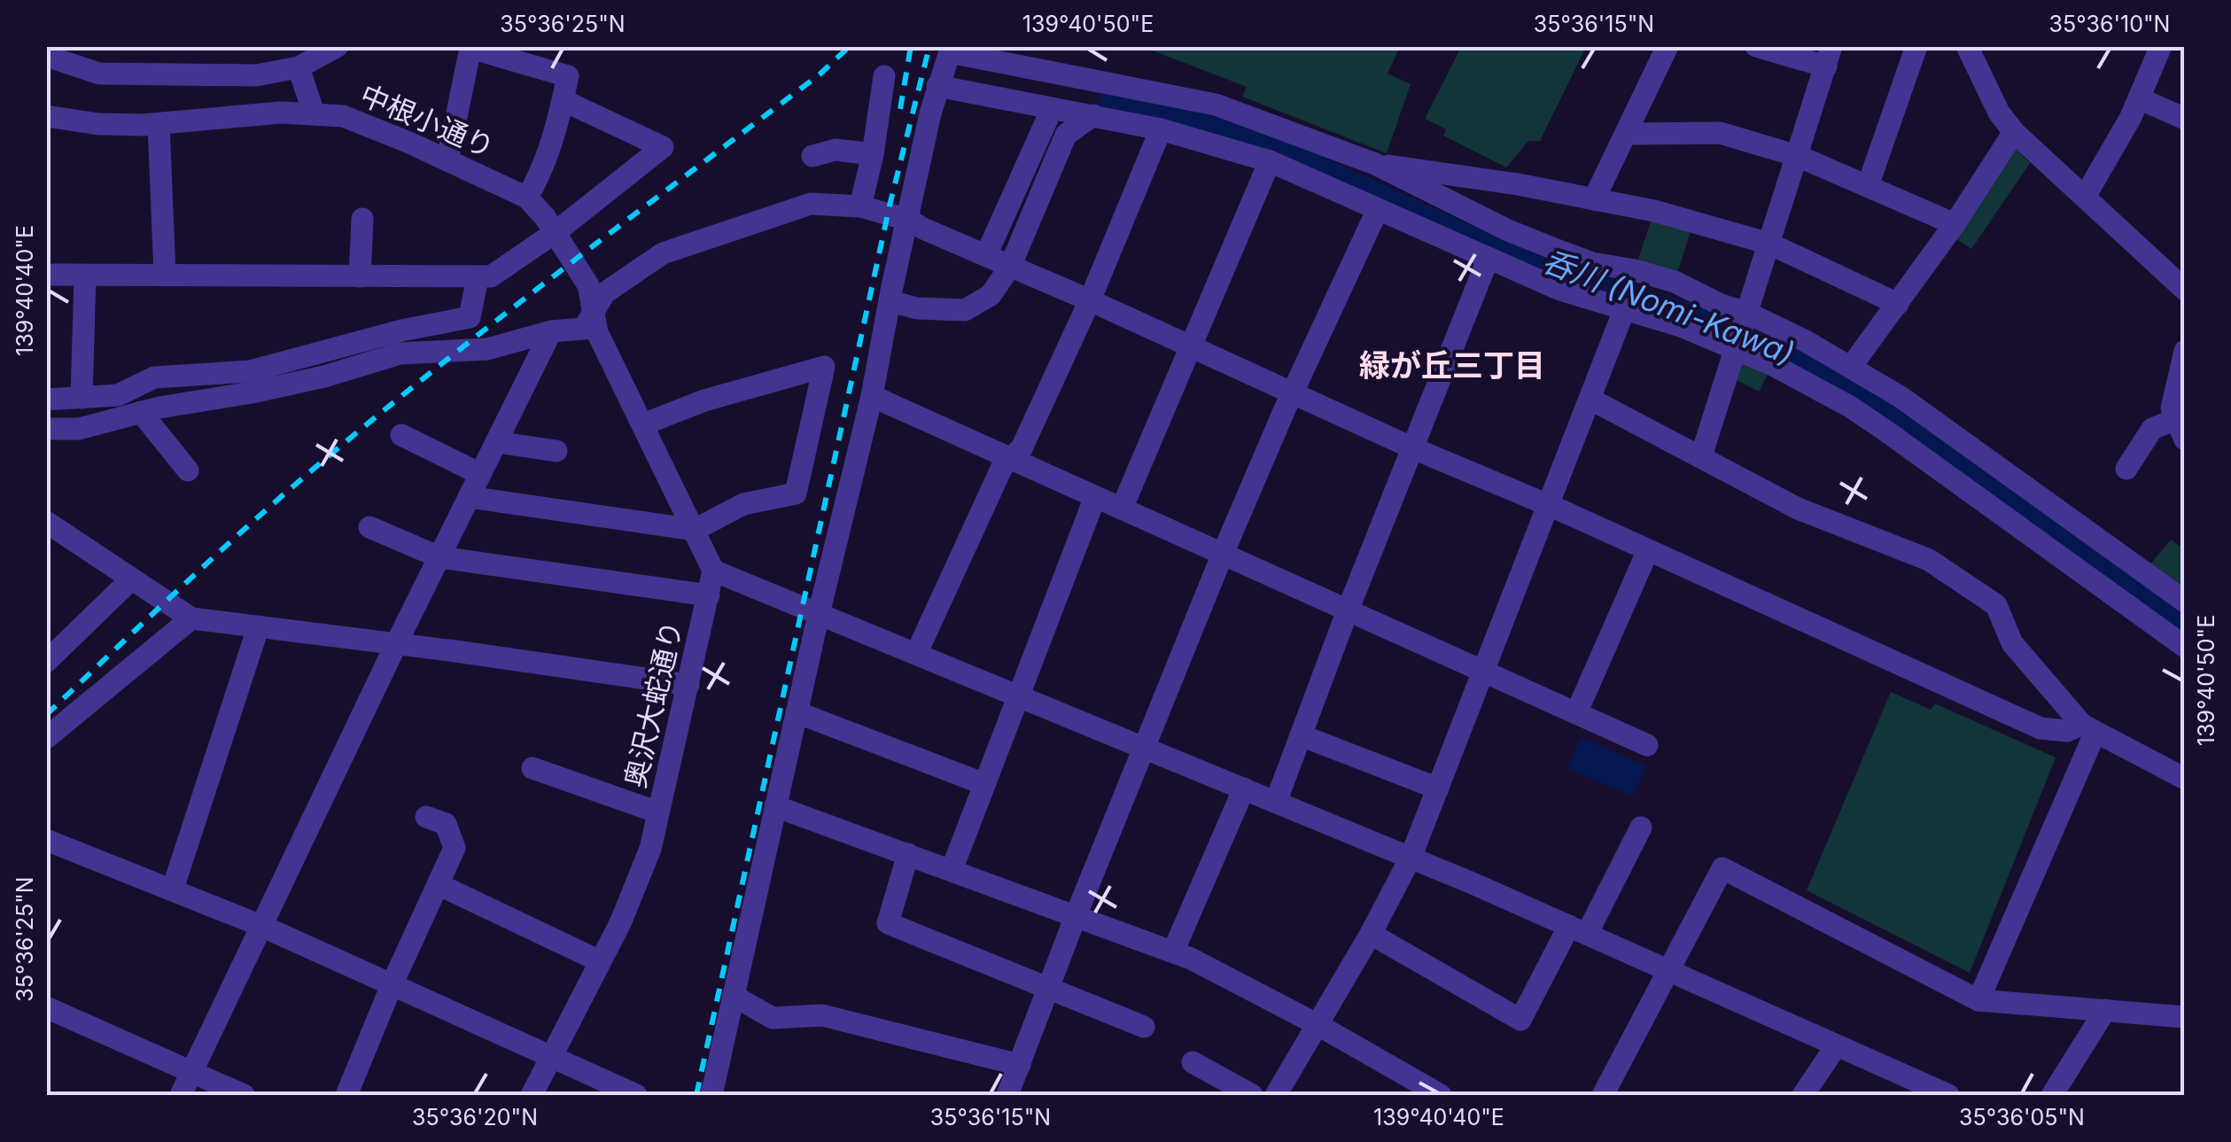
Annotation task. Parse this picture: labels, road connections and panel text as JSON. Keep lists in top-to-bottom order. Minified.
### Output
{"streets":{"street":["中根小通り","奥沢大蛇通り"]},"districts":["緑が丘三丁目"],"water":["呑川 (Nomi-Kawa)"],"coordinates":["35°36'25\"N","139°40'50\"E","35°36'15\"N","35°36'10\"N","139°40'40\"E","35°36'20\"N","35°36'05\"N"]}
